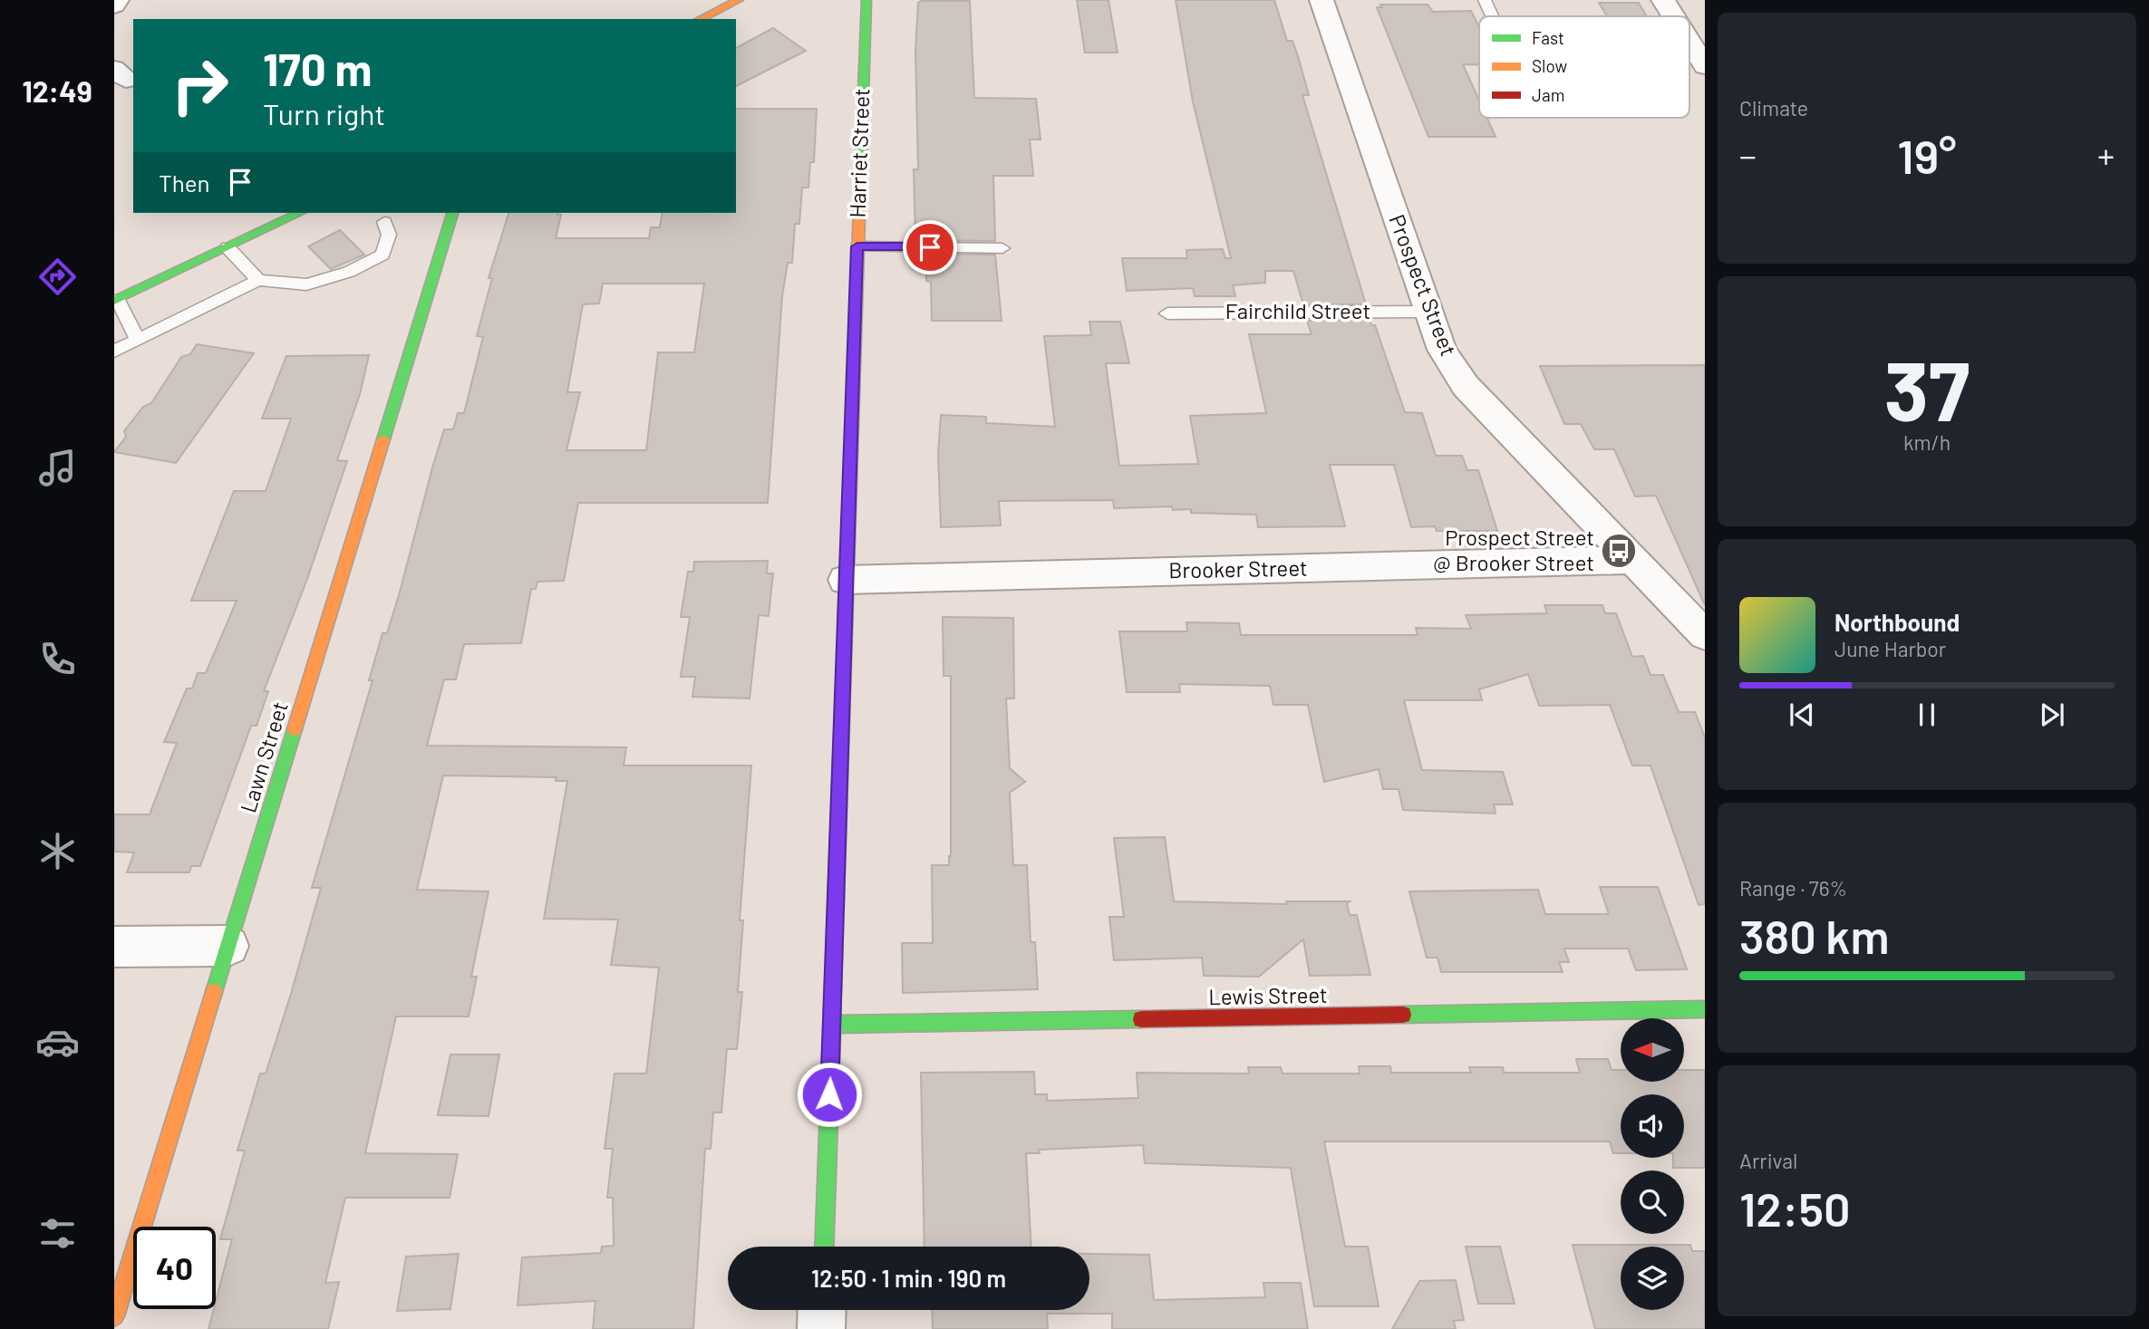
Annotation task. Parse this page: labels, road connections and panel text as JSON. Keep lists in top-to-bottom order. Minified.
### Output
{"streets":{"street":["Harriet Street","Prospect Street","Brooker Street","Lawn Street","Lewis Street"],"lane":["Fairchild Street"]},"crossings":[["Harriet Street","Brooker Street"],["Harriet Street","Lewis Street"],["Prospect Street","Fairchild Street"],["Prospect Street","Brooker Street"]],"places":{"bus stop":["Prospect Street @ Brooker Street"]},"legend":["Fast","Slow","Jam"],"north":"left","page":{"tabs":"12:49","tile":["Climate",["37","km/h"],["Range · 76%","380 km"],["Arrival","12:50"]],"turn":["170 m","Turn right"],"heat":["−","19°","+"],"then":"Then","song":["Northbound","June Harbor"],"limit":"40","trip":"12:50 · 1 min · 190 m"}}
